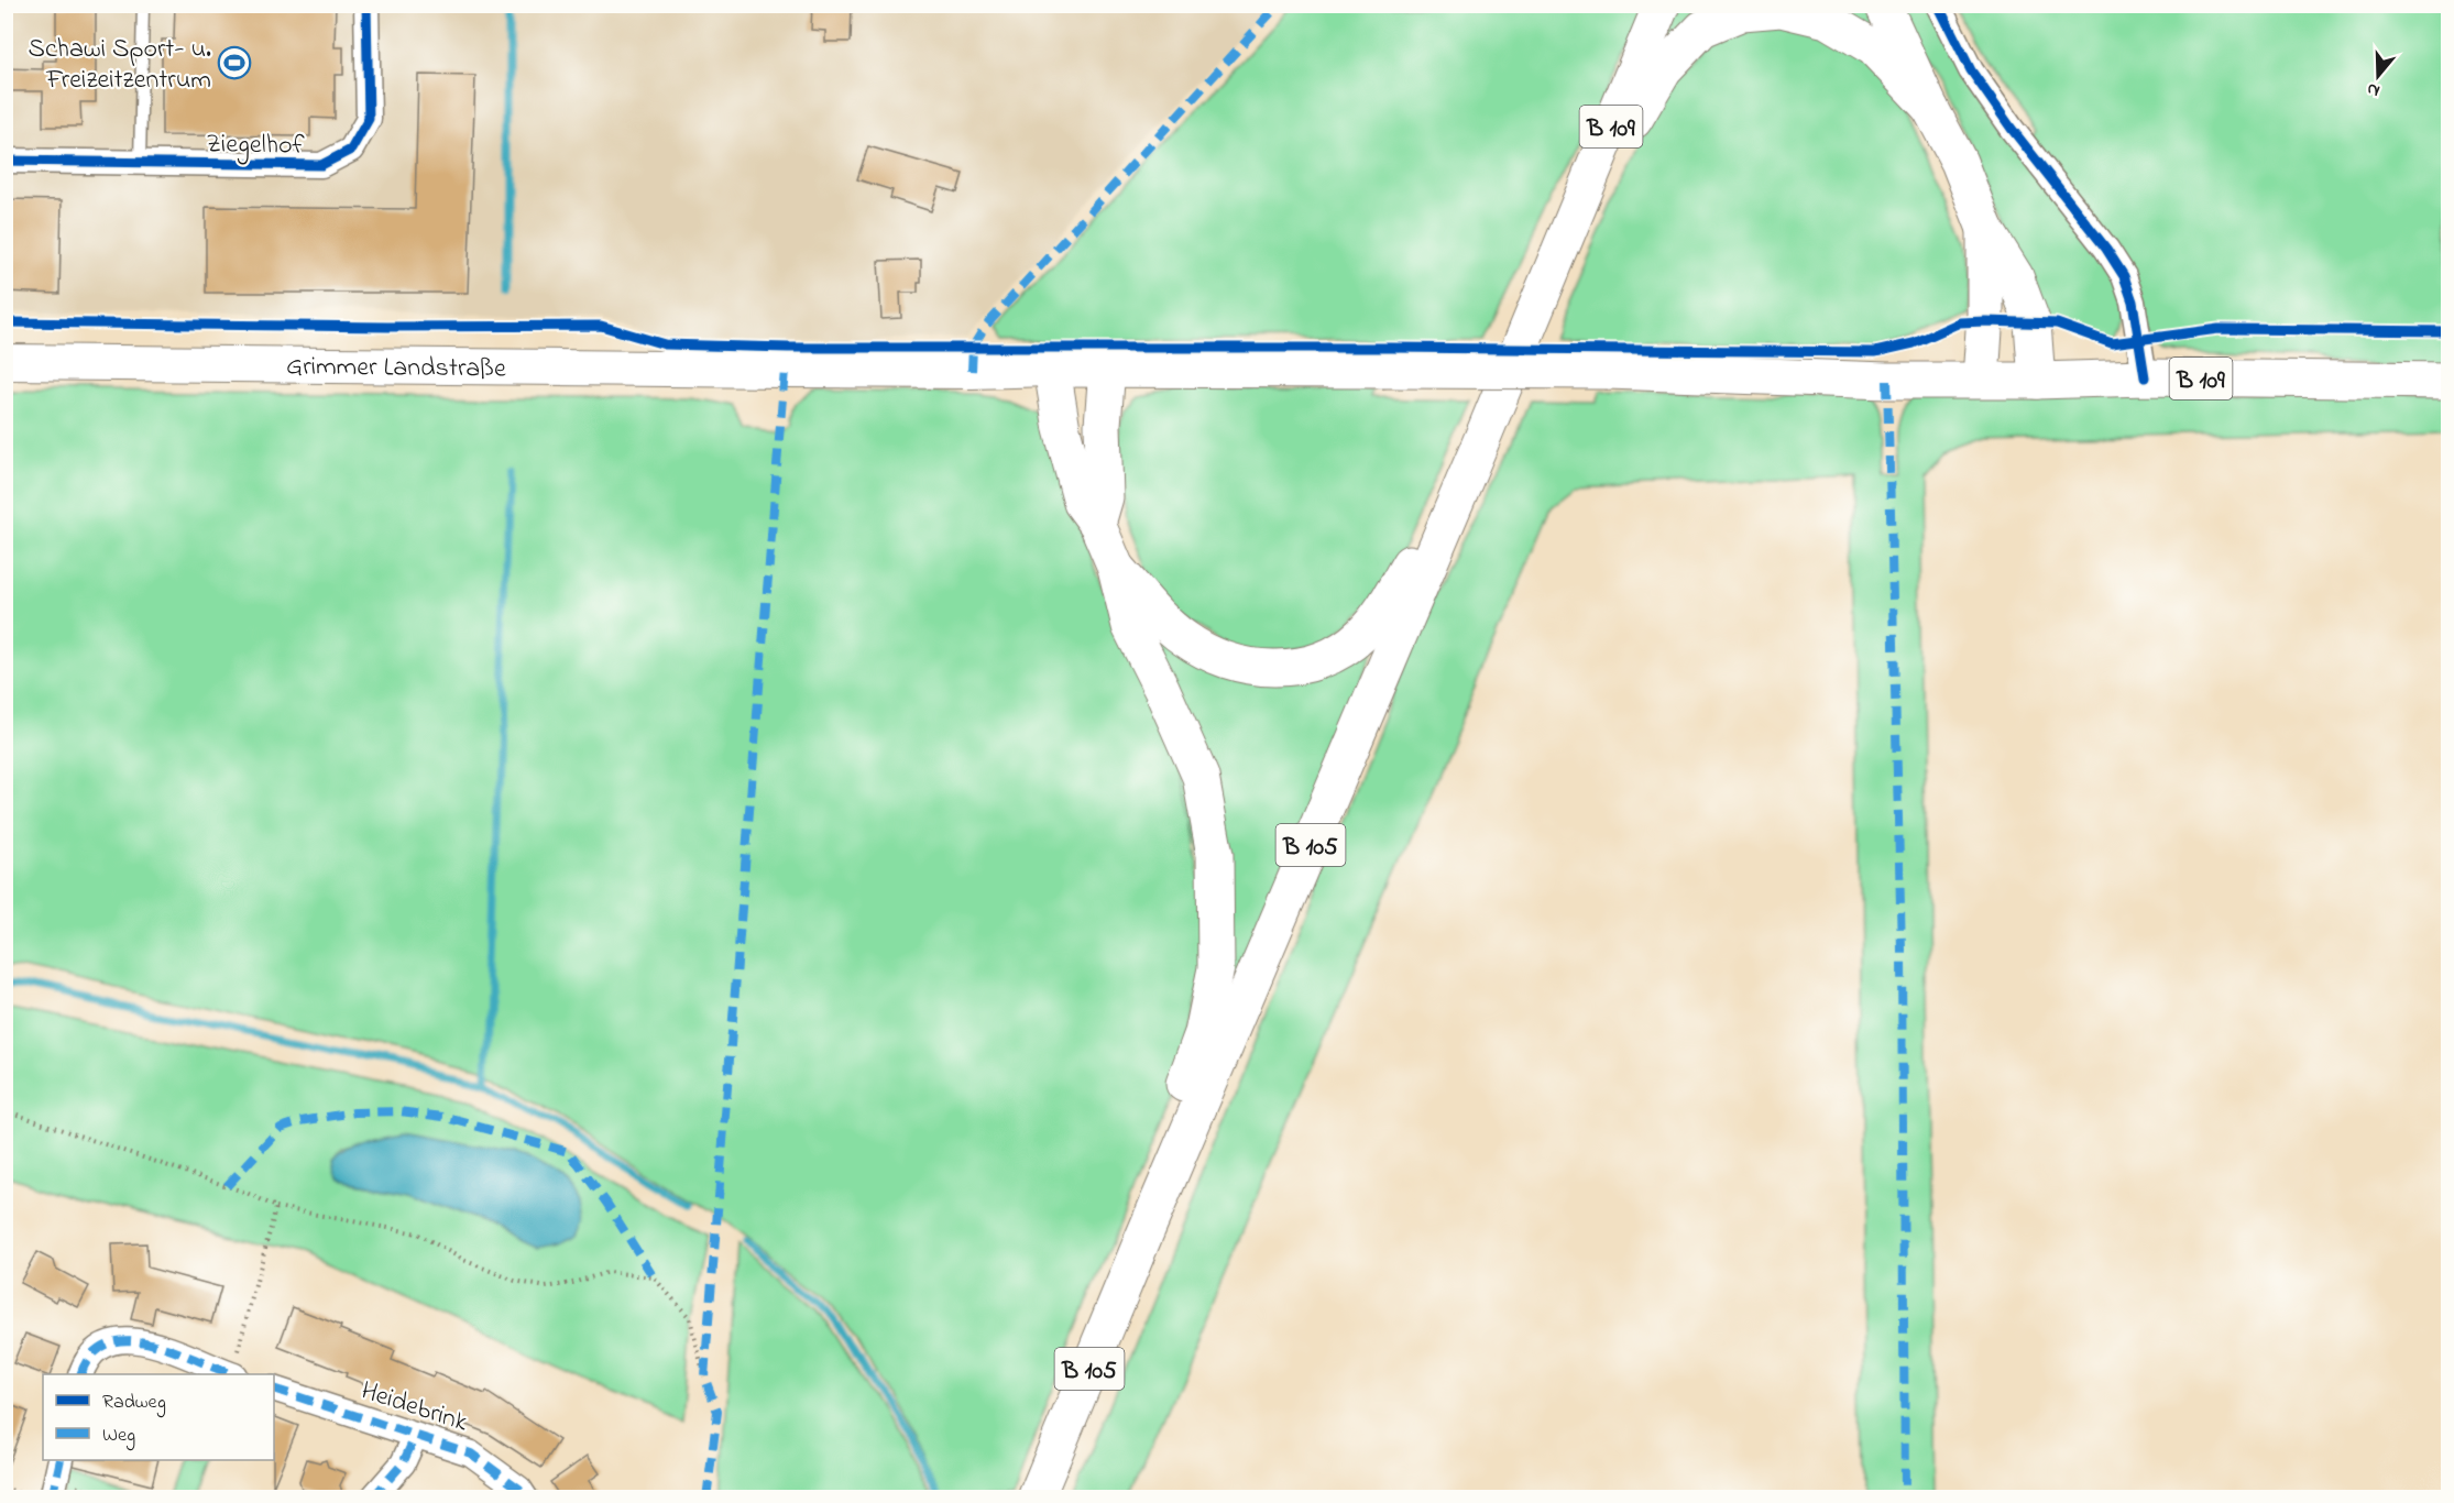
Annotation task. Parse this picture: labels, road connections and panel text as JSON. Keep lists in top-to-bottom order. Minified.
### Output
{"streets":{"main road":["B 109","Grimmer Landstraße","B 105"],"street":["Ziegelhof","Heidebrink"]},"crossings":[["B 109","Grimmer Landstraße"],["B 109","B 105"]],"places":{"sports":["Schawi Sport- u. Freizeitzentrum"]},"legend":["Radweg","Weg"],"north":"bottom"}
